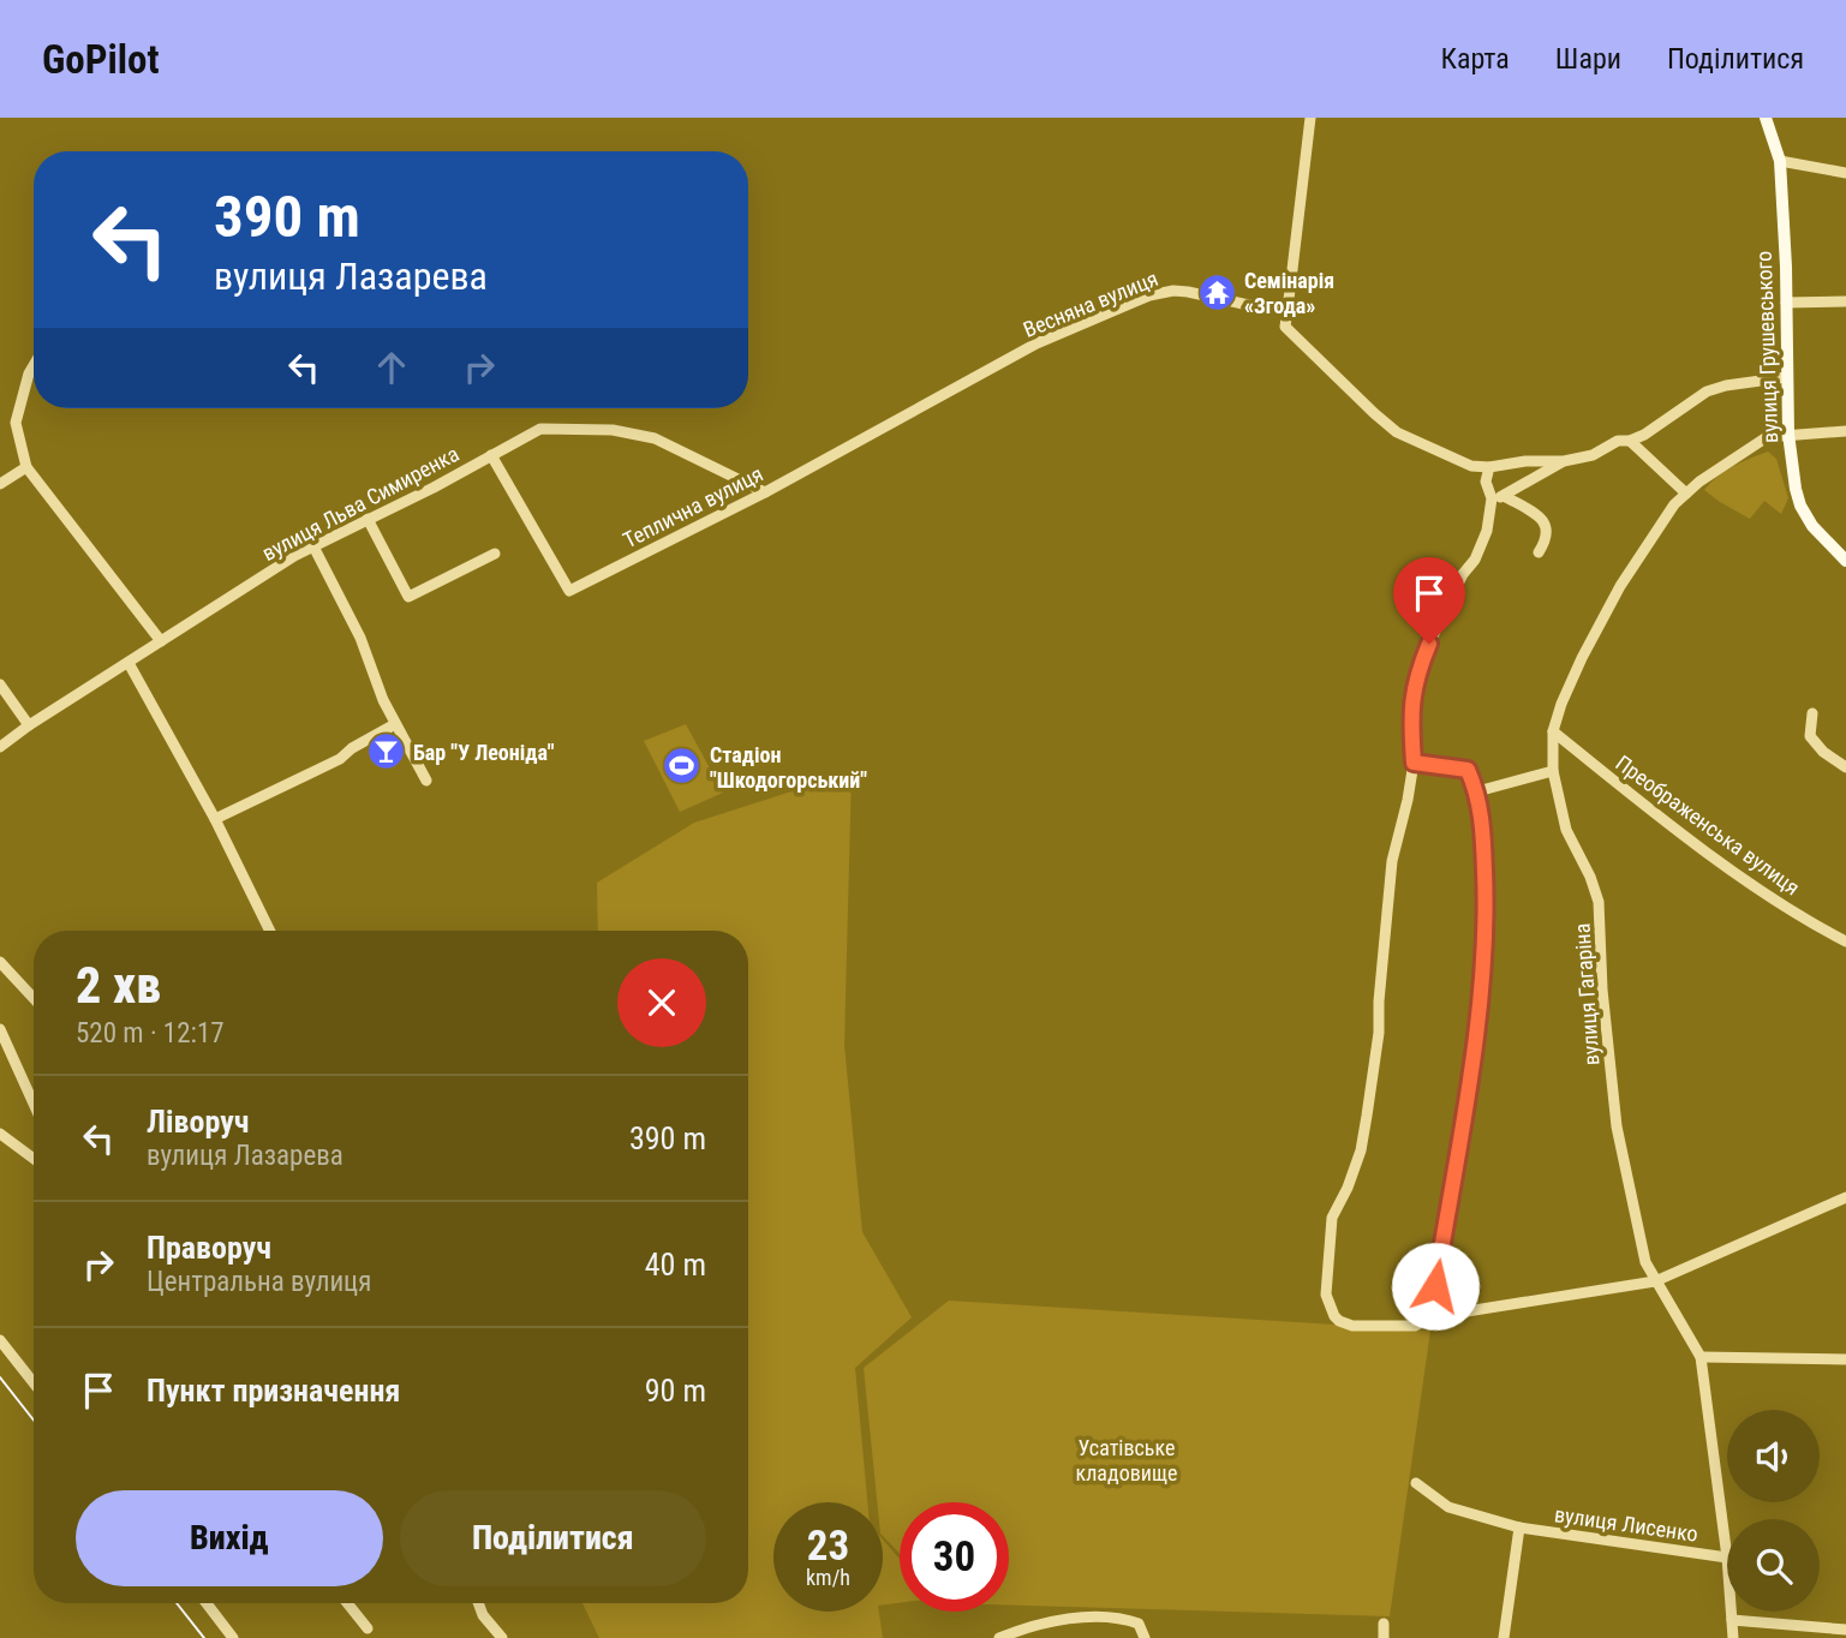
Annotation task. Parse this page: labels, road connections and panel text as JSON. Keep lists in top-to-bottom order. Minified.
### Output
{"streets":{"main road":["вулиця Грушевського"],"street":["Весняна вулиця","вулиця Льва Симиренка","Теплична вулиця","Преображенська вулиця","вулиця Гагаріна","вулиця Лисенко"]},"crossings":[["Весняна вулиця","Теплична вулиця"],["вулиця Грушевського","вулиця Гагаріна"],["вулиця Льва Симиренка","Теплична вулиця"],["Преображенська вулиця","вулиця Гагаріна"],["вулиця Гагаріна","вулиця Лисенко"]],"parks":["Усатівське кладовище"],"places":{"temple":["Семінарія «Згода»"],"bar":["Бар \"У Леоніда\""],"sports":["Стадіон \"Шкодогорський\""]},"page":{"header":"GoPilot","nav":["Карта","Шари","Поділитися"],"turn":["390 m","вулиця Лазарева"],"heading":["2 хв","520 m · 12:17"],"list":[{"name":"Ліворуч","note":"вулиця Лазарева","value":"390 m"},{"name":"Праворуч","note":"Центральна вулиця","value":"40 m"},{"name":"Пункт призначення","value":"90 m"}],"buttons":["Вихід","Поділитися"],"speed":"23 km/h","limit":"30"}}
